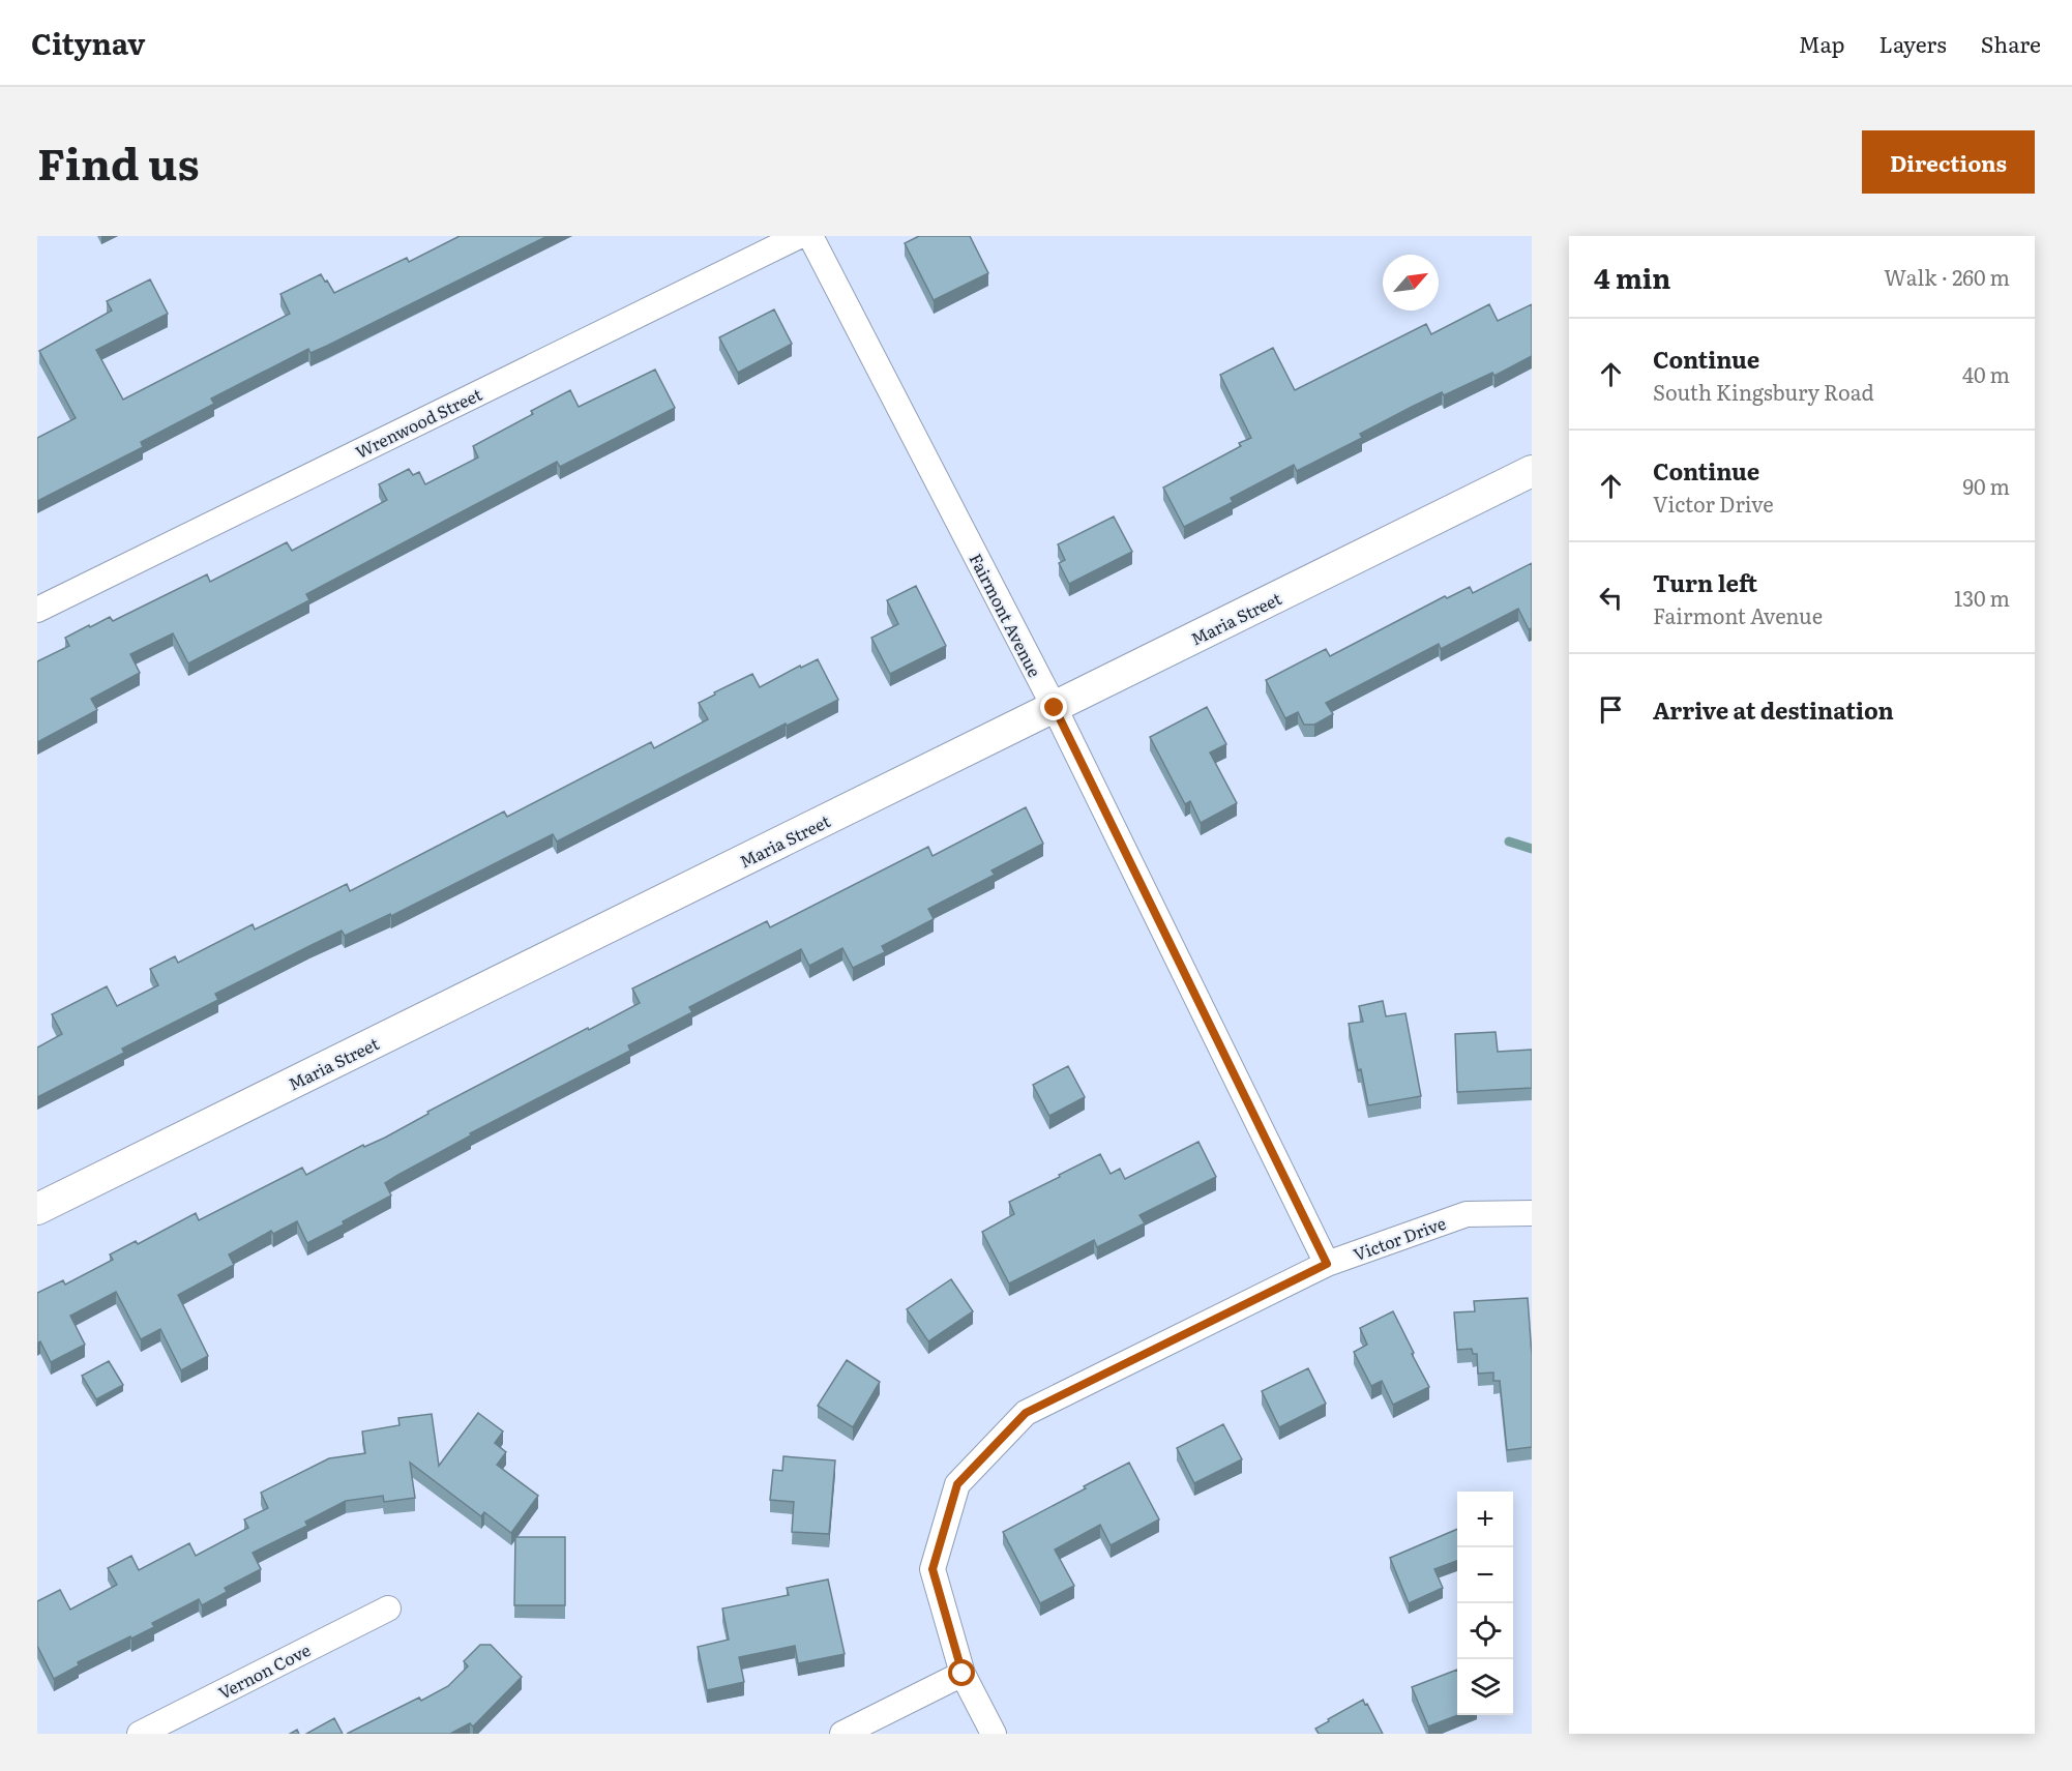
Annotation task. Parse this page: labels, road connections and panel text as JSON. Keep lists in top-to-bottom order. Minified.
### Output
{"streets":{"street":["Wrenwood Street","Fairmont Avenue","Maria Street","Victor Drive","Vernon Cove"]},"crossings":[["Fairmont Avenue","Maria Street"],["Fairmont Avenue","Victor Drive"]],"north":"top right","page":{"header":"Citynav","nav":["Map","Layers","Share"],"title":"Find us","buttons":"Directions","heading":["4 min","Walk · 260 m"],"list":[["Continue","South Kingsbury Road","40 m"],["Continue","Victor Drive","90 m"],["Turn left","Fairmont Avenue","130 m"],"Arrive at destination"],"map_buttons":["+","−"]}}
